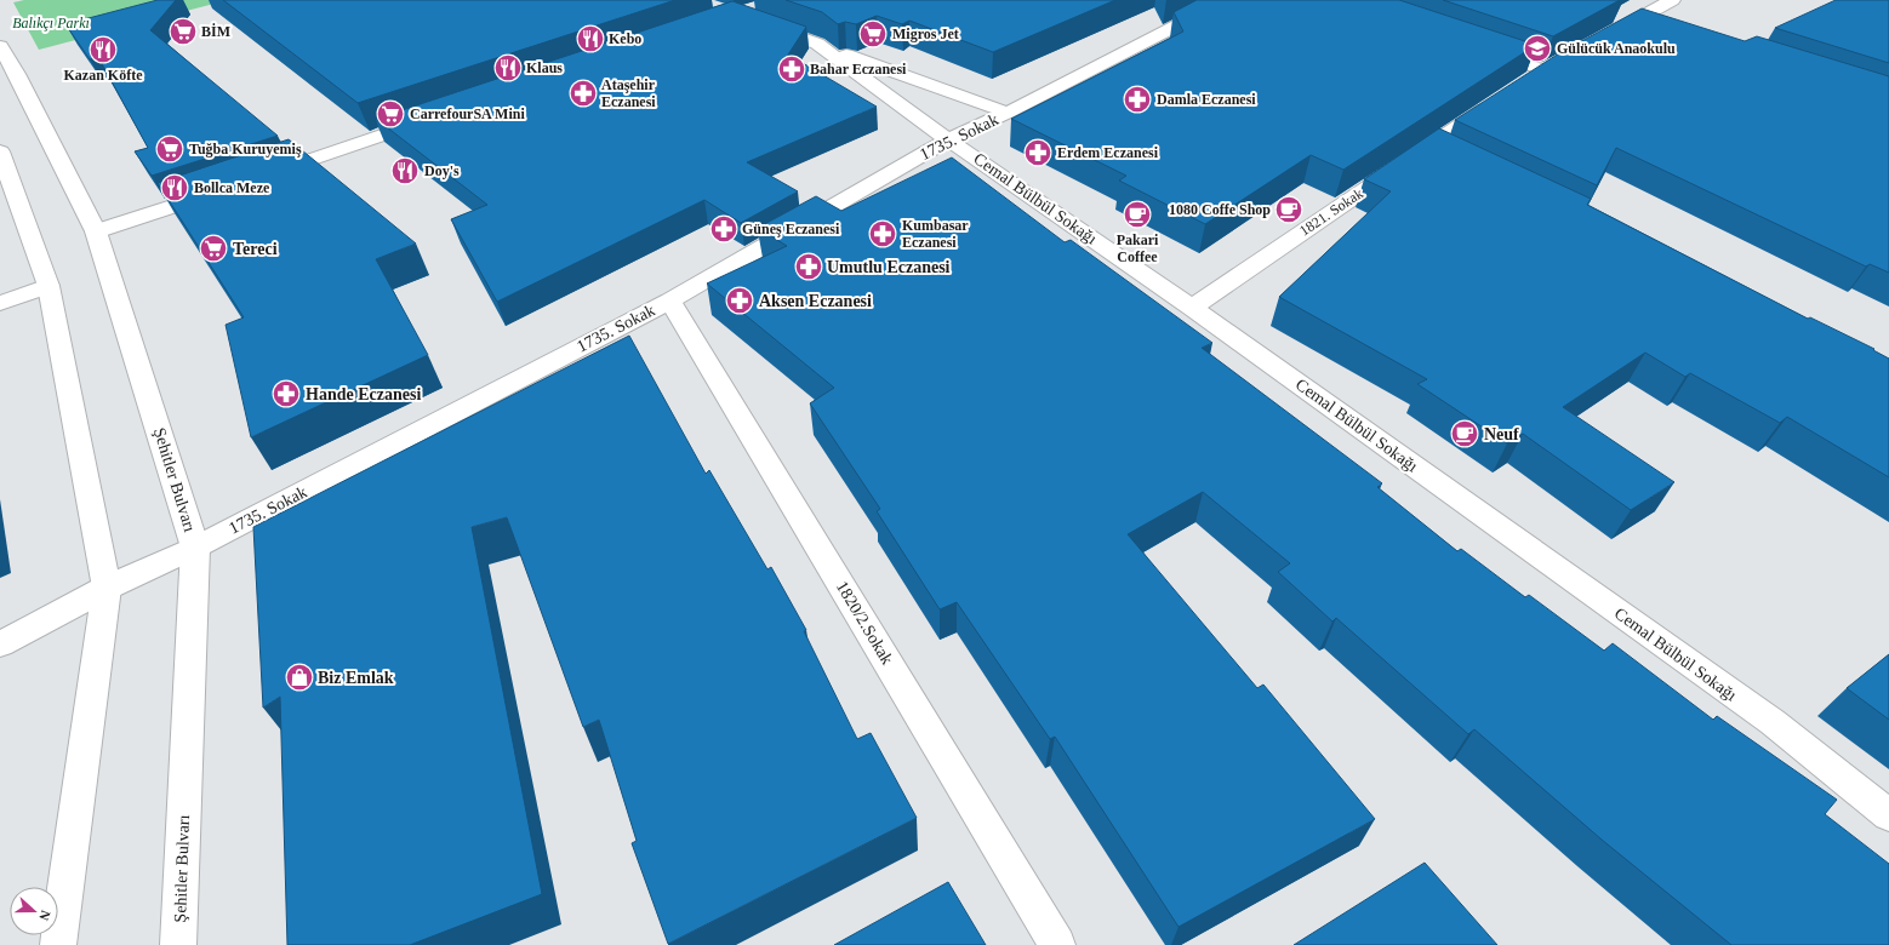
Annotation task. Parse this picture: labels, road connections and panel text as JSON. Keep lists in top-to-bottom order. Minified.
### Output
{"streets":{"street":["1735. Sokak","Cemal Bülbül Sokağı","1821. Sokak","Şehitler Bulvarı","1820/2.Sokak"]},"crossings":[["1735. Sokak","Cemal Bülbül Sokağı"],["1735. Sokak","Şehitler Bulvarı"],["1735. Sokak","1820/2.Sokak"],["Cemal Bülbül Sokağı","1821. Sokak"]],"parks":["Balıkçı Parkı"],"places":{"supermarket":["BİM","Migros Jet","CarrefourSA Mini","Tuğba Kuruyemiş","Tereci"],"restaurant":["Kebo","Kazan Köfte","Klaus","Doy's","Bollca Meze"],"school or university":["Gülücük Anaokulu"],"pharmacy":["Bahar Eczanesi","Ataşehir Eczanesi","Damla Eczanesi","Erdem Eczanesi","Güneş Eczanesi","Kumbasar Eczanesi","Umutlu Eczanesi","Aksen Eczanesi","Hande Eczanesi"],"cafe":["1080 Coffe Shop","Pakari Coffee","Neuf"],"shop":["Biz Emlak"]},"north":"right"}
